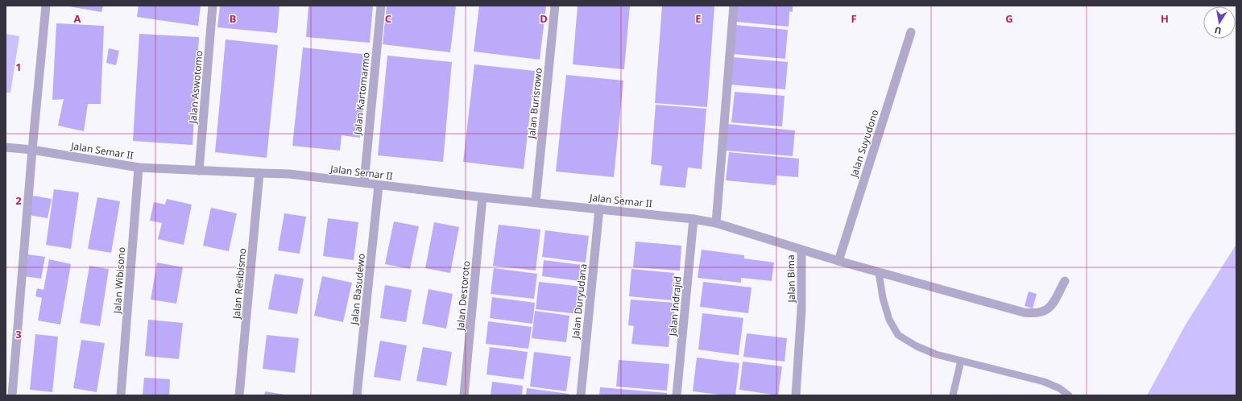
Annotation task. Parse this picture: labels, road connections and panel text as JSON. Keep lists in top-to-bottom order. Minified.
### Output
{"streets":{"street":["Jalan Aswotomo","Jalan Kartomarmo","Jalan Burisrowo","Jalan Suyudono","Jalan Semar II","Jalan Bima","Jalan Wibisono","Jalan Resibismo","Jalan Basudewo","Jalan Destoroto","Jalan Duryudana","Jalan Indrajid"]},"crossings":[["Jalan Aswotomo","Jalan Semar II"],["Jalan Kartomarmo","Jalan Semar II"],["Jalan Burisrowo","Jalan Semar II"],["Jalan Semar II","Jalan Bima"],["Jalan Semar II","Jalan Wibisono"],["Jalan Semar II","Jalan Resibismo"],["Jalan Semar II","Jalan Basudewo"],["Jalan Semar II","Jalan Destoroto"],["Jalan Semar II","Jalan Duryudana"],["Jalan Semar II","Jalan Indrajid"]],"north":"bottom","grid":{"columns":["A","B","C","D","E","F","G","H"],"rows":["1","2","3"]}}
